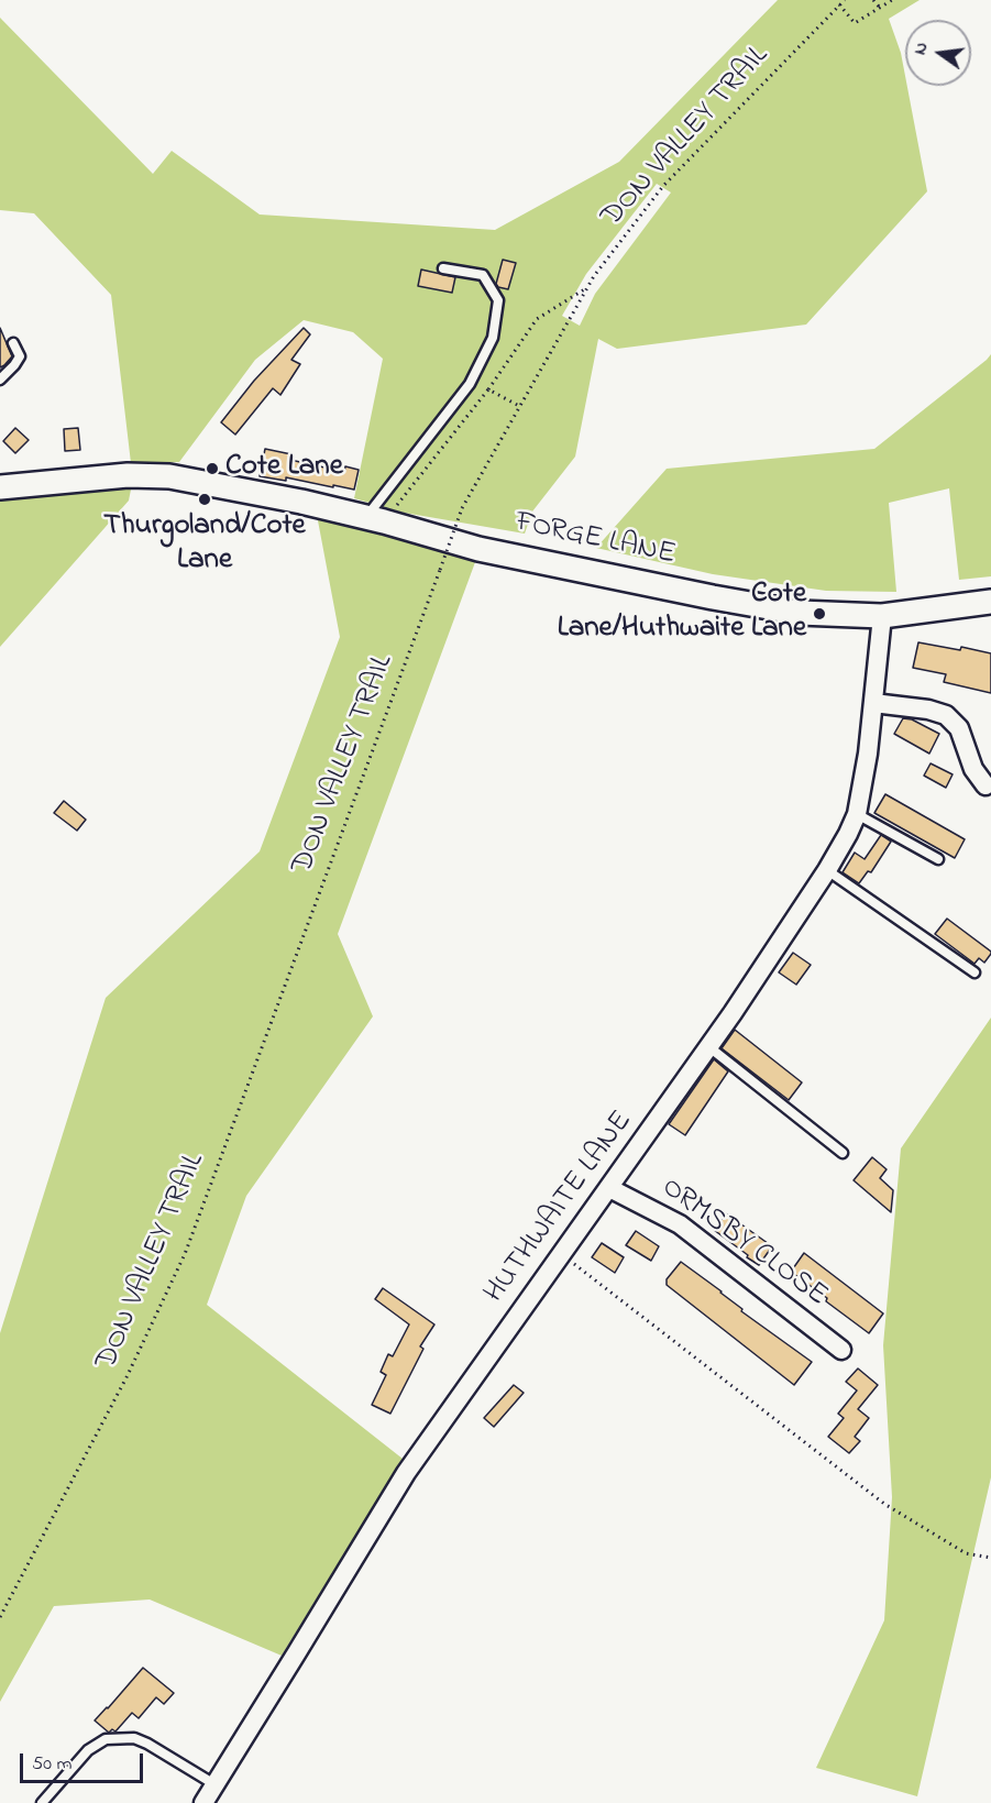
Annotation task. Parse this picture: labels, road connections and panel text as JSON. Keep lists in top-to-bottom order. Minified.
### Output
{"streets":{"street":["FORGE LANE","HUTHWAITE LANE","ORMSBY CLOSE"],"path":["DON VALLEY TRAIL"]},"crossings":[["FORGE LANE","HUTHWAITE LANE"],["HUTHWAITE LANE","ORMSBY CLOSE"]],"places":["Cote Lane","Thurgoland/Cote Lane","Cote Lane/Huthwaite Lane"],"scale_bar":"50 m","north":"left"}
